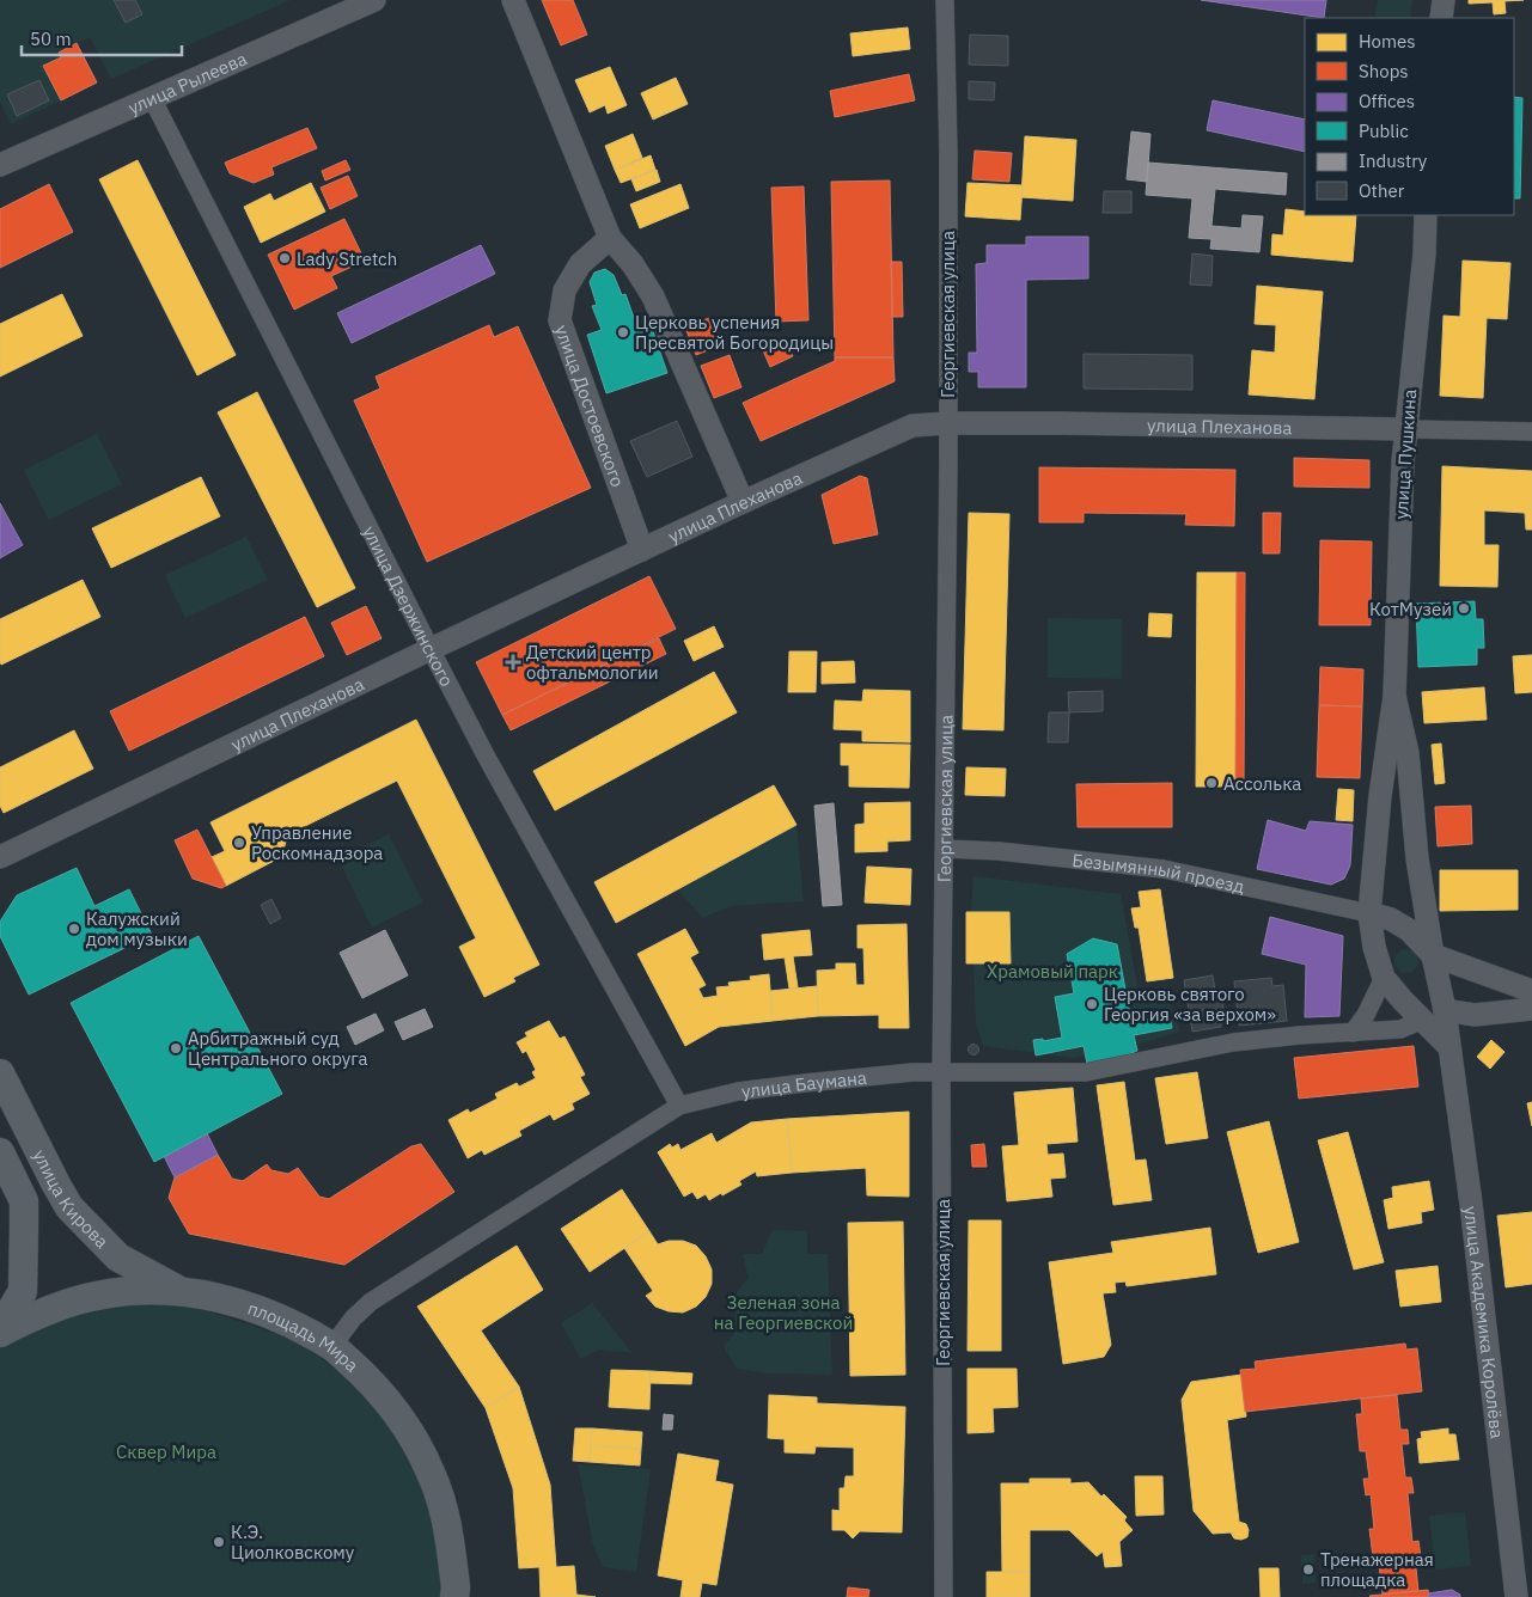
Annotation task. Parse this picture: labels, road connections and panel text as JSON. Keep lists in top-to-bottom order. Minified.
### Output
{"streets":{"main road":["улица Кирова","площадь Мира"],"street":["улица Рылеева","Георгиевская улица","улица Достоевского","улица Плеханова","улица Пушкина","улица Дзержинского","Безымянный проезд","улица Баумана","улица Академика Королёва"]},"crossings":[["улица Рылеева","улица Дзержинского"],["Георгиевская улица","улица Плеханова"],["Георгиевская улица","Безымянный проезд"],["Георгиевская улица","улица Баумана"],["улица Достоевского","улица Плеханова"],["улица Плеханова","улица Пушкина"],["улица Плеханова","улица Дзержинского"],["улица Пушкина","Безымянный проезд"],["улица Пушкина","улица Академика Королёва"],["улица Дзержинского","улица Баумана"],["улица Баумана","площадь Мира"],["улица Кирова","площадь Мира"]],"parks":["Храмовый парк","Зеленая зона на Георгиевской","Сквер Мира"],"places":{"other":["Lady Stretch","Церковь успения Пресвятой Богородицы","КотМузей","Ассолька","Управление Роскомнадзора","Калужский дом музыки","Церковь святого Георгия «за верхом»","Арбитражный суд Центрального округа","К.Э. Циолковскому","Тренажерная площадка"],"health":["Детский центр офтальмологии"]},"legend":["Homes","Shops","Offices","Public","Industry","Other"],"scale_bar":"50 m"}
